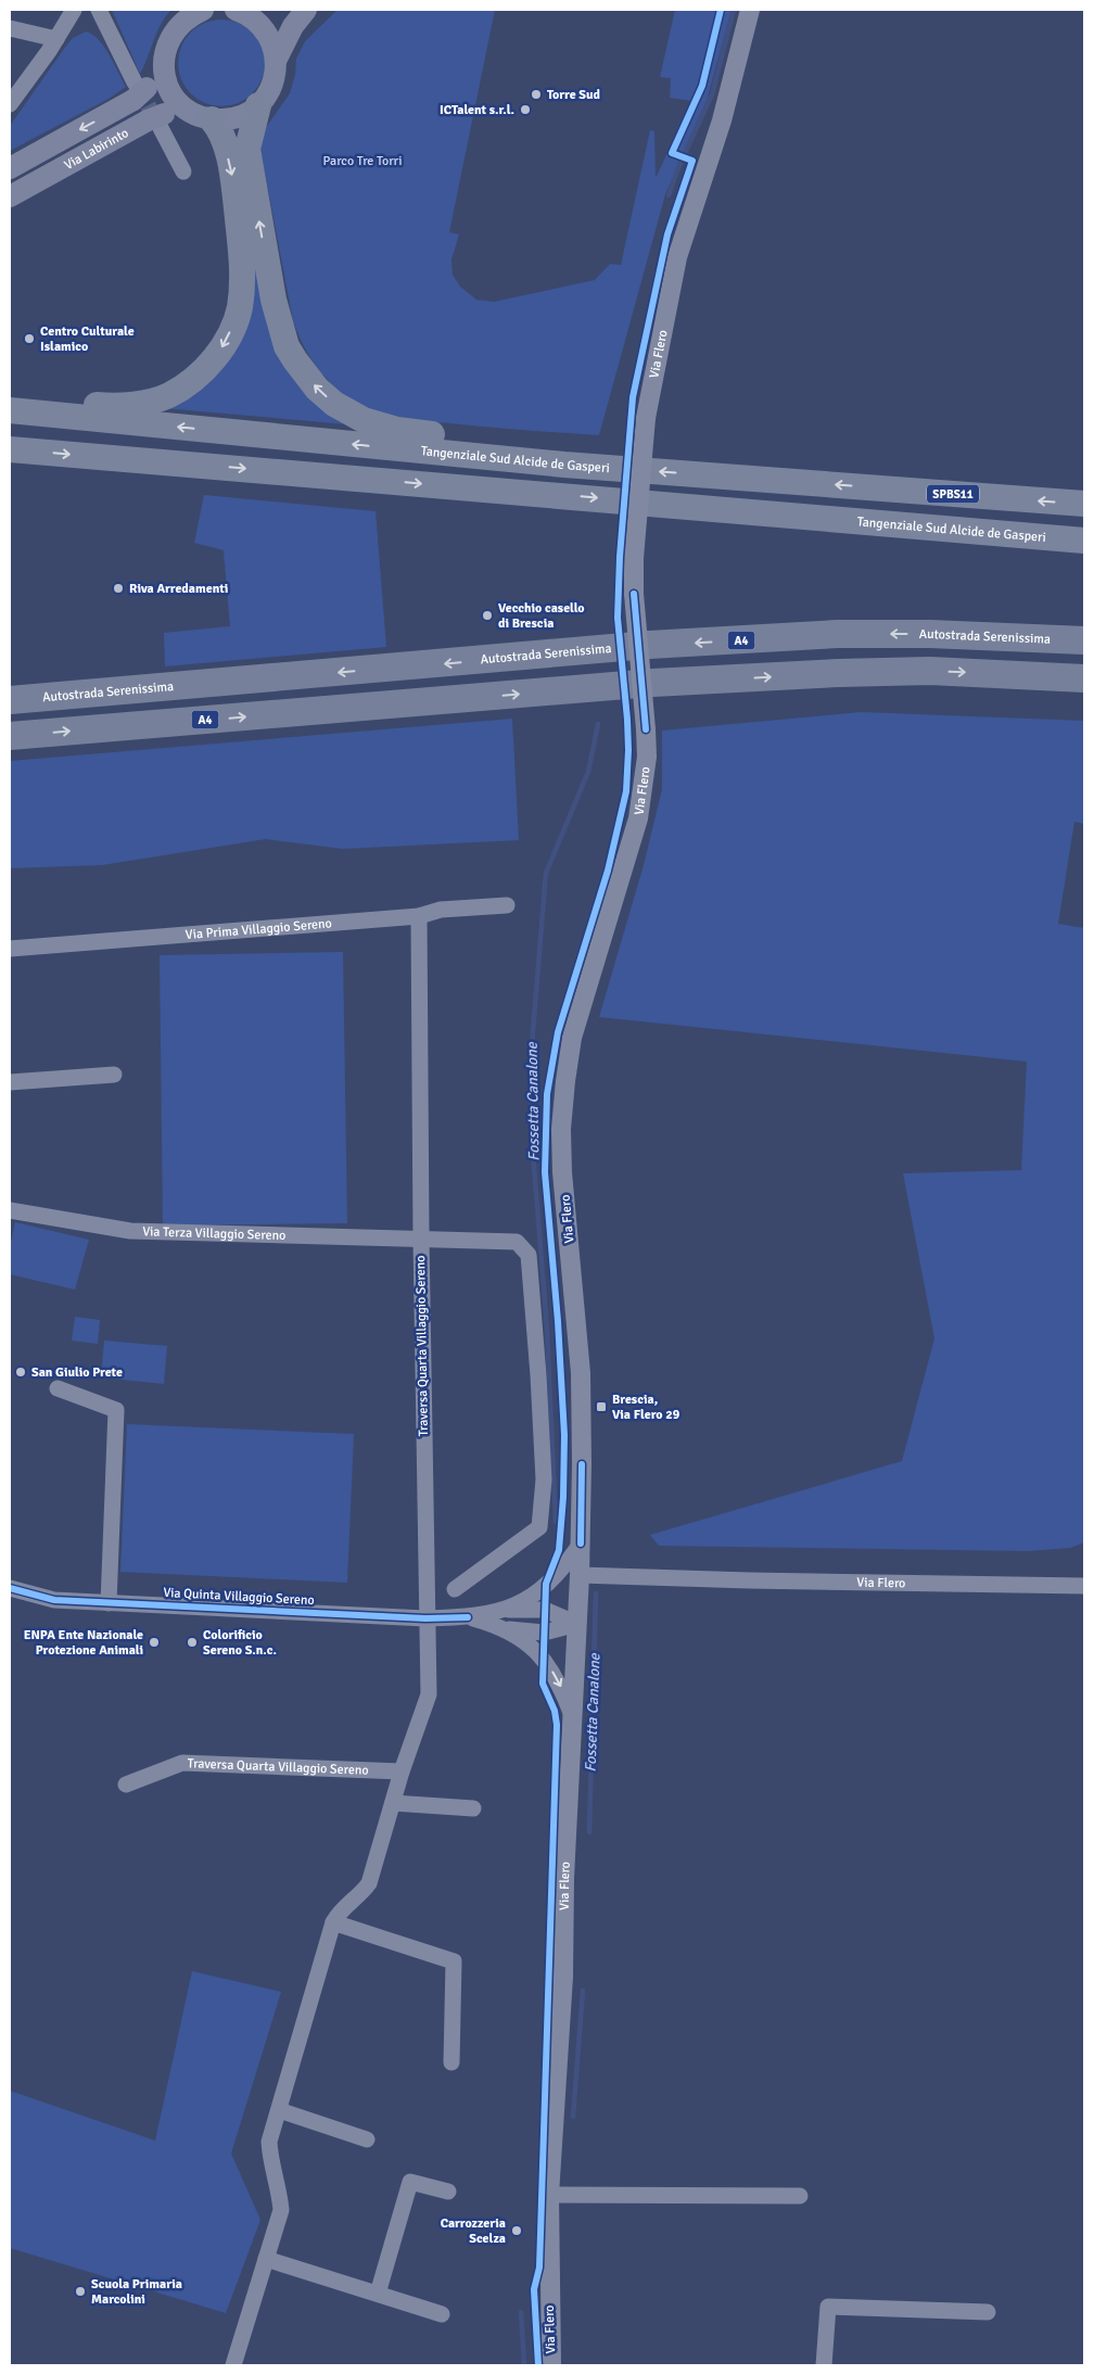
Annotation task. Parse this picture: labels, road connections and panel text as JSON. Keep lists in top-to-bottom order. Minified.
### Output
{"streets":{"highway":["Tangenziale Sud Alcide de Gasperi","SPBS11","Autostrada Serenissima","A4"],"main road":["Via Labirinto"],"street":["Via Flero","Via Prima Villaggio Sereno","Via Terza Villaggio Sereno","Traversa Quarta Villaggio Sereno","Via Quinta Villaggio Sereno"]},"crossings":[["Via Flero","Via Quinta Villaggio Sereno"],["Via Prima Villaggio Sereno","Traversa Quarta Villaggio Sereno"],["Via Terza Villaggio Sereno","Traversa Quarta Villaggio Sereno"],["Traversa Quarta Villaggio Sereno","Via Quinta Villaggio Sereno"]],"water":["Fossetta Canalone"],"parks":["Parco Tre Torri"],"places":{"other":["Torre Sud","ICTalent s.r.l.","Centro Culturale Islamico","Riva Arredamenti","Vecchio casello di Brescia","San Giulio Prete","ENPA Ente Nazionale Protezione Animali","Colorificio Sereno S.n.c.","Carrozzeria Scelza","Scuola Primaria Marcolini"],"transit":["Brescia, Via Flero 29"]}}
